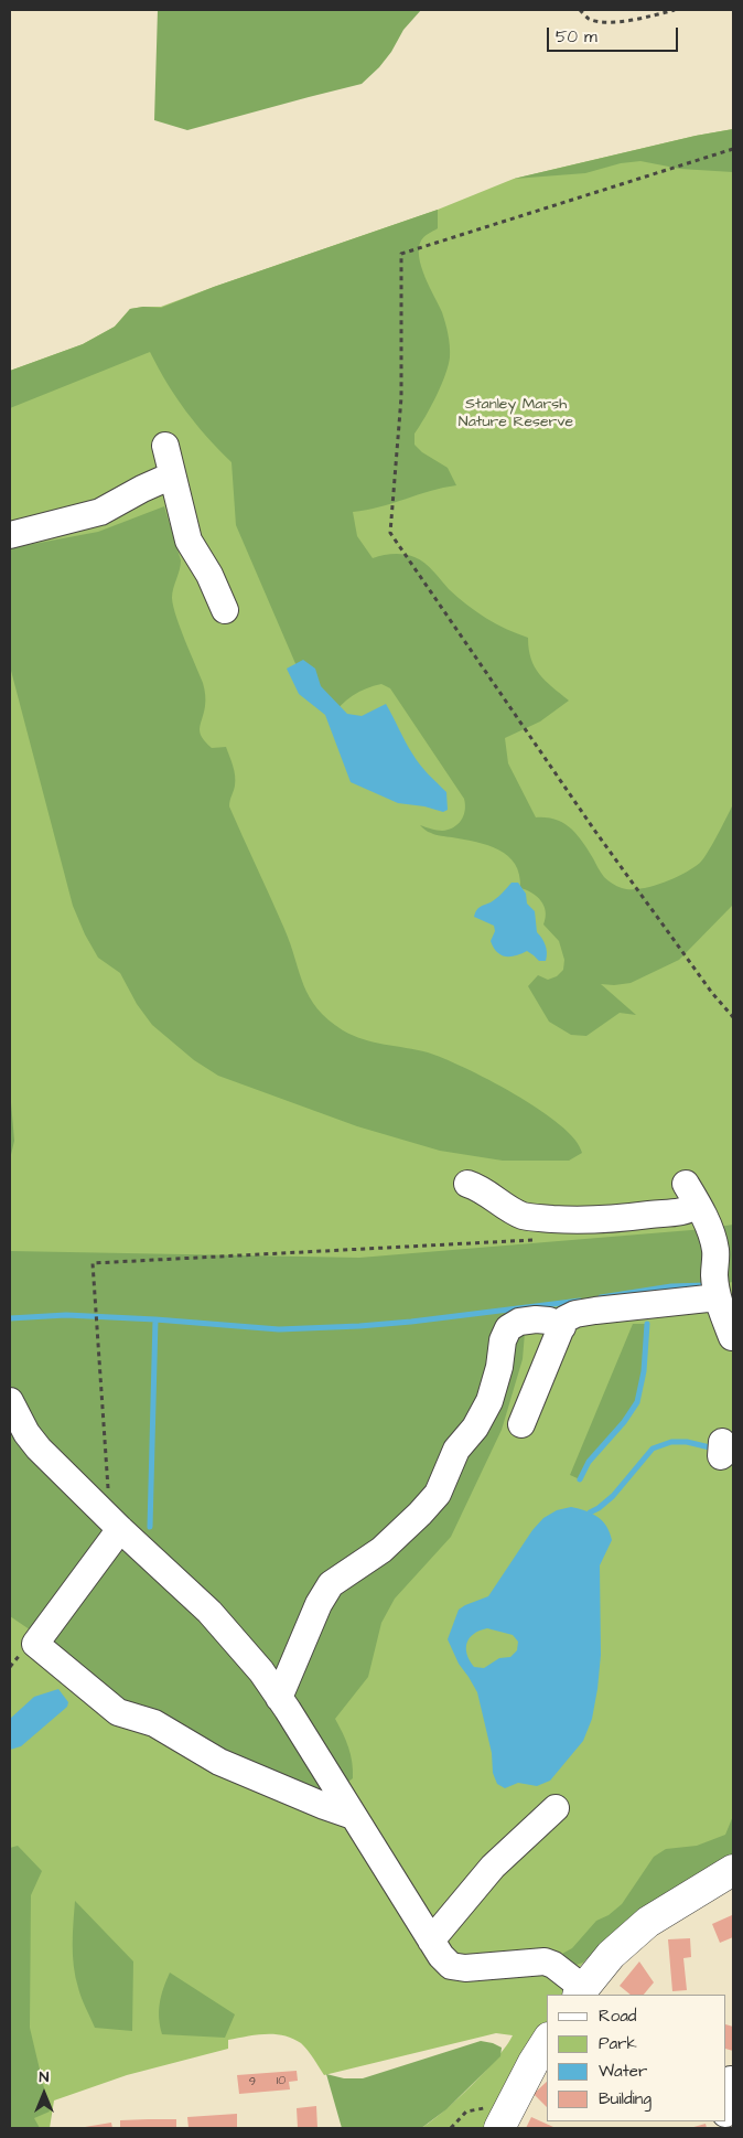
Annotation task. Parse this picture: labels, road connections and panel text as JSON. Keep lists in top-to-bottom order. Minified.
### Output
{"parks":["Stanley Marsh Nature Reserve"],"house_numbers":["10","9"],"legend":["Road","Park","Water","Building"],"scale_bar":"50 m","north":"top"}
